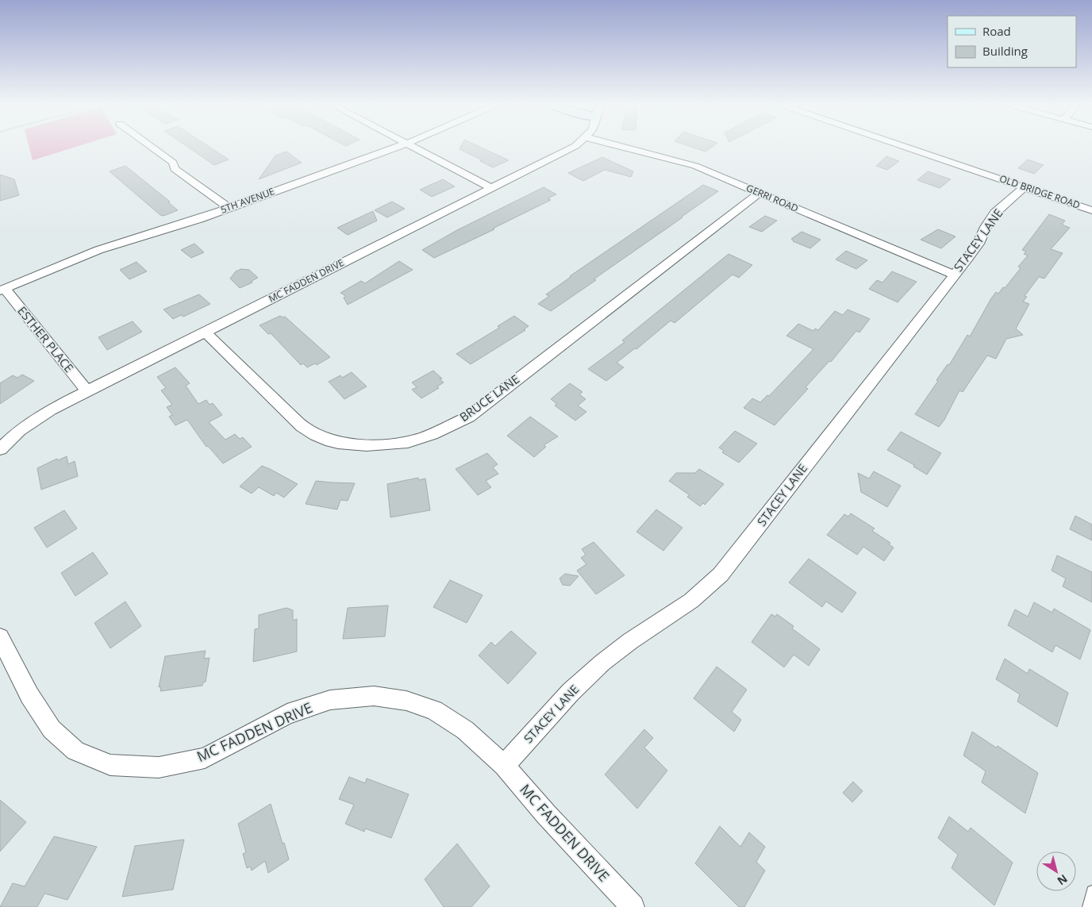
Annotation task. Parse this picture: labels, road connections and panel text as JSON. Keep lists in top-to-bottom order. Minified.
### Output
{"streets":{"street":["OLD BRIDGE ROAD","GERRI ROAD","5TH AVENUE","STACEY LANE","MC FADDEN DRIVE","ESTHER PLACE","BRUCE LANE"]},"crossings":[["OLD BRIDGE ROAD","STACEY LANE"],["GERRI ROAD","STACEY LANE"],["GERRI ROAD","BRUCE LANE"],["5TH AVENUE","ESTHER PLACE"],["STACEY LANE","MC FADDEN DRIVE"],["MC FADDEN DRIVE","ESTHER PLACE"],["MC FADDEN DRIVE","BRUCE LANE"]],"legend":["Road","Building"],"north":"bottom right"}
